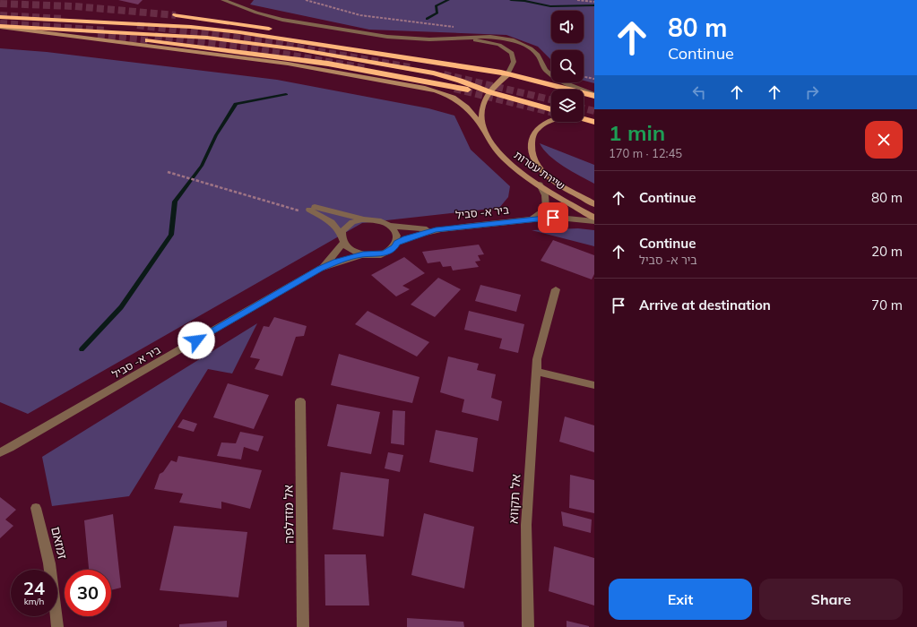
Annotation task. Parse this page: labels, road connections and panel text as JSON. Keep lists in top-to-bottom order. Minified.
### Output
{"streets":{"main road":["שיירת עטרות"],"street":["ביר א- סביל","אל תקווא","אל מזדלפה","זמזאם"]},"crossings":[["שיירת עטרות","ביר א- סביל"]],"page":{"turn":["80 m","Continue"],"heading":["1 min","170 m · 12:45"],"list":[{"name":"Continue","value":"80 m"},{"name":"Continue","note":"ביר א- סביל","value":"20 m"},{"name":"Arrive at destination","value":"70 m"}],"speed":"24 km/h","limit":"30","buttons":["Exit","Share"]}}
